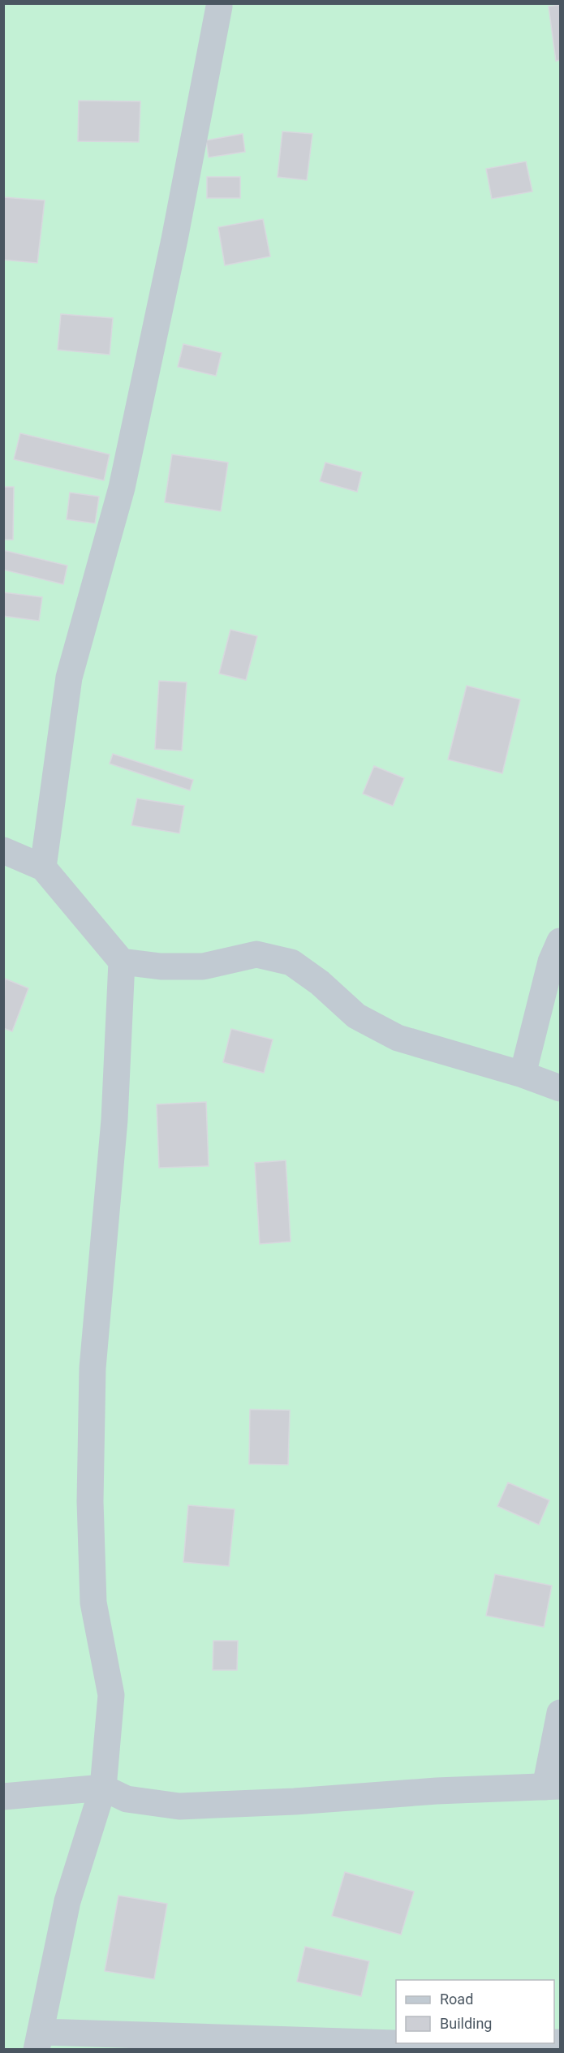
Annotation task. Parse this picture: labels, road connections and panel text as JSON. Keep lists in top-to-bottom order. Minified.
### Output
{"legend":["Road","Building"]}
